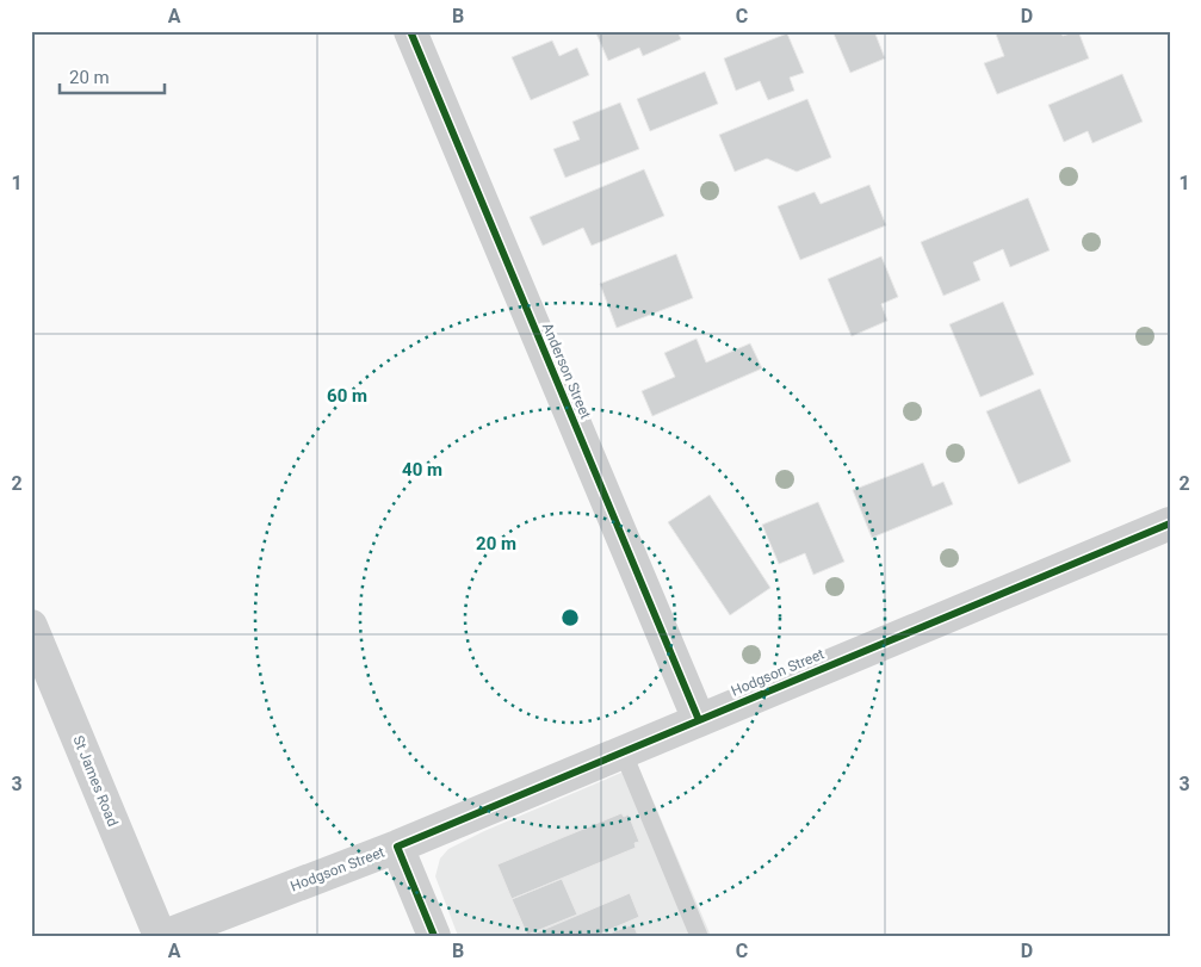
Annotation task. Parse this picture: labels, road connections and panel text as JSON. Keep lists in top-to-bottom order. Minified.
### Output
{"streets":{"street":["Anderson Street","Hodgson Street","St James Road"]},"crossings":[["Anderson Street","Hodgson Street"]],"scale_bar":"20 m","grid":{"columns":["A","B","C","D"],"rows":["1","2","3"]},"rings":["60 m","40 m","20 m"]}
